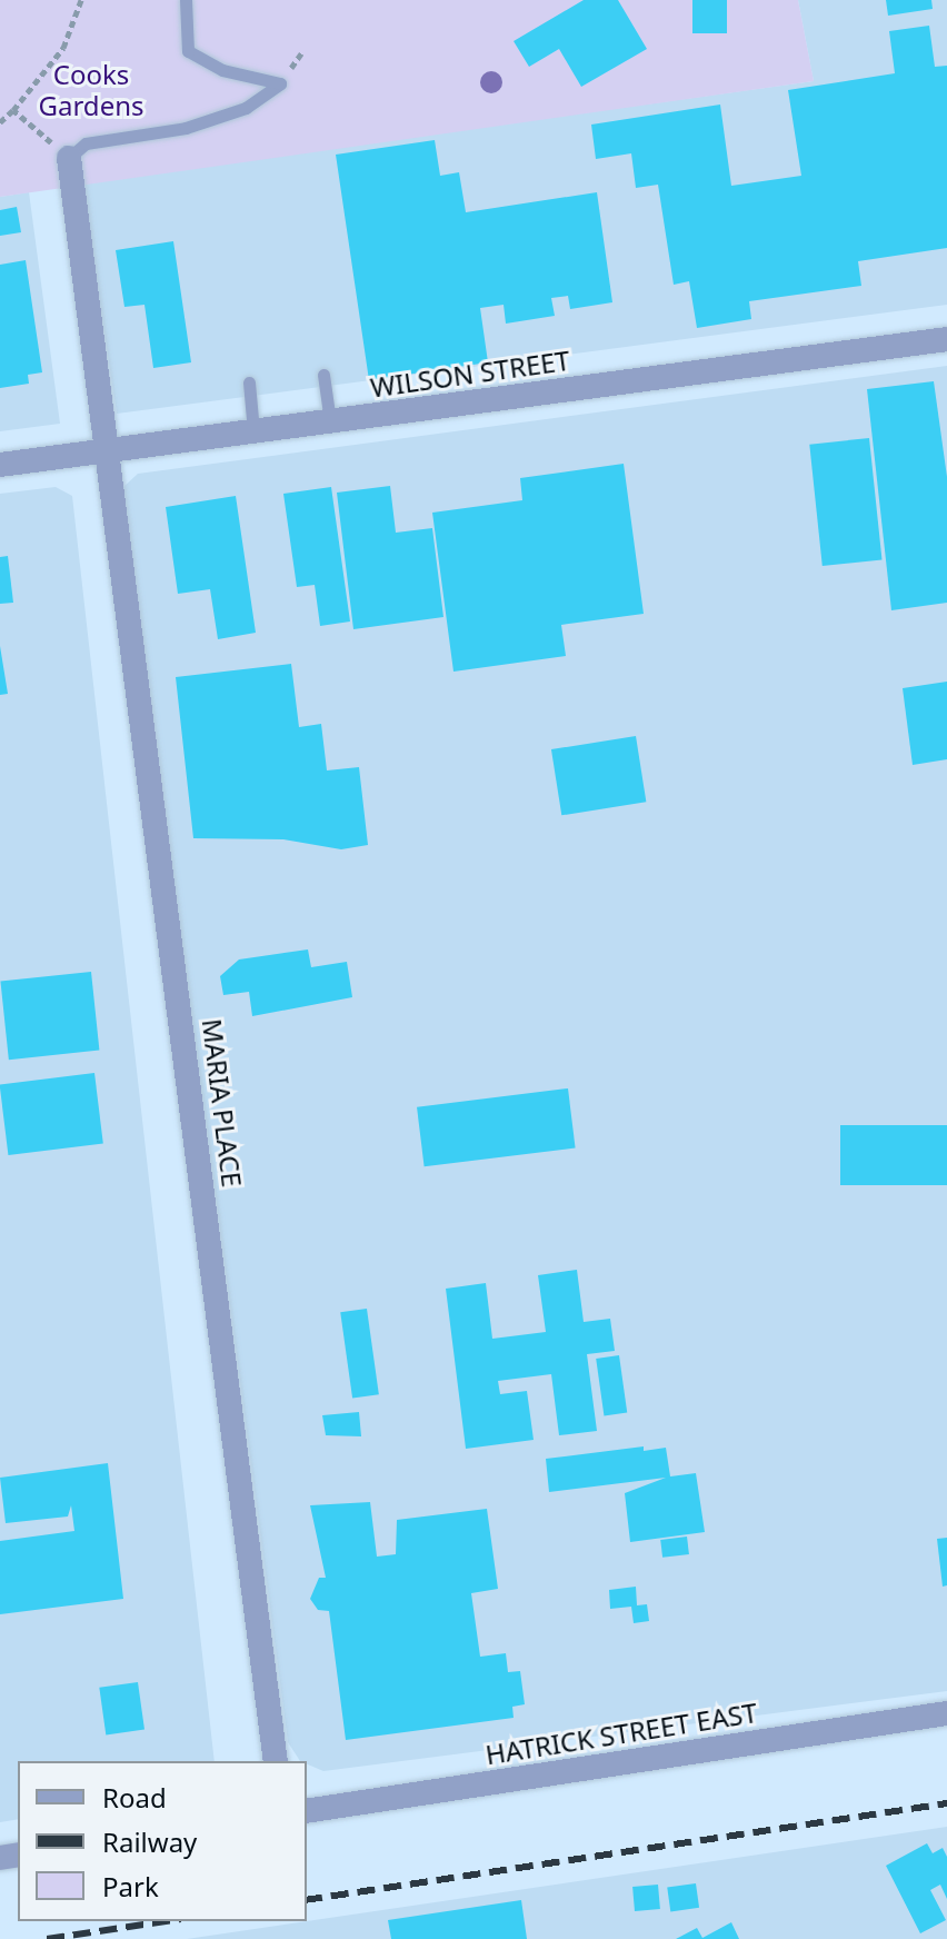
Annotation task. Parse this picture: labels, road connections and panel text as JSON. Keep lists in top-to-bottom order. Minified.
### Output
{"streets":{"street":["WILSON STREET","MARIA PLACE","HATRICK STREET EAST"]},"crossings":[["WILSON STREET","MARIA PLACE"]],"parks":["Cooks Gardens"],"legend":["Road","Railway","Park"]}
